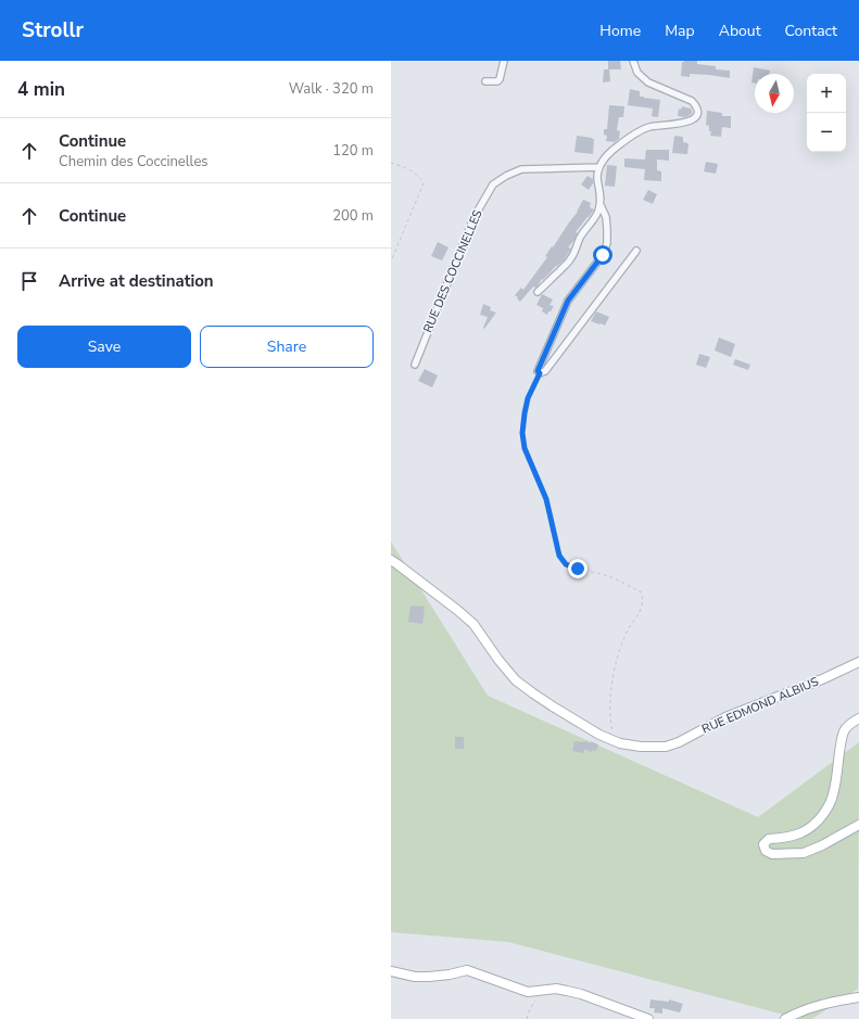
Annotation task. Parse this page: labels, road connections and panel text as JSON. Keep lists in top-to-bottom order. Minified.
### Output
{"streets":{"main road":["RUE EDMOND ALBIUS"],"street":["RUE DES COCCINELLES"]},"north":"bottom","page":{"header":"Strollr","nav":["Home","Map","About","Contact"],"heading":["4 min","Walk · 320 m"],"map_buttons":["+","−"],"list":[["Continue","Chemin des Coccinelles","120 m"],["Continue","200 m"],"Arrive at destination"],"buttons":["Save","Share"]}}
